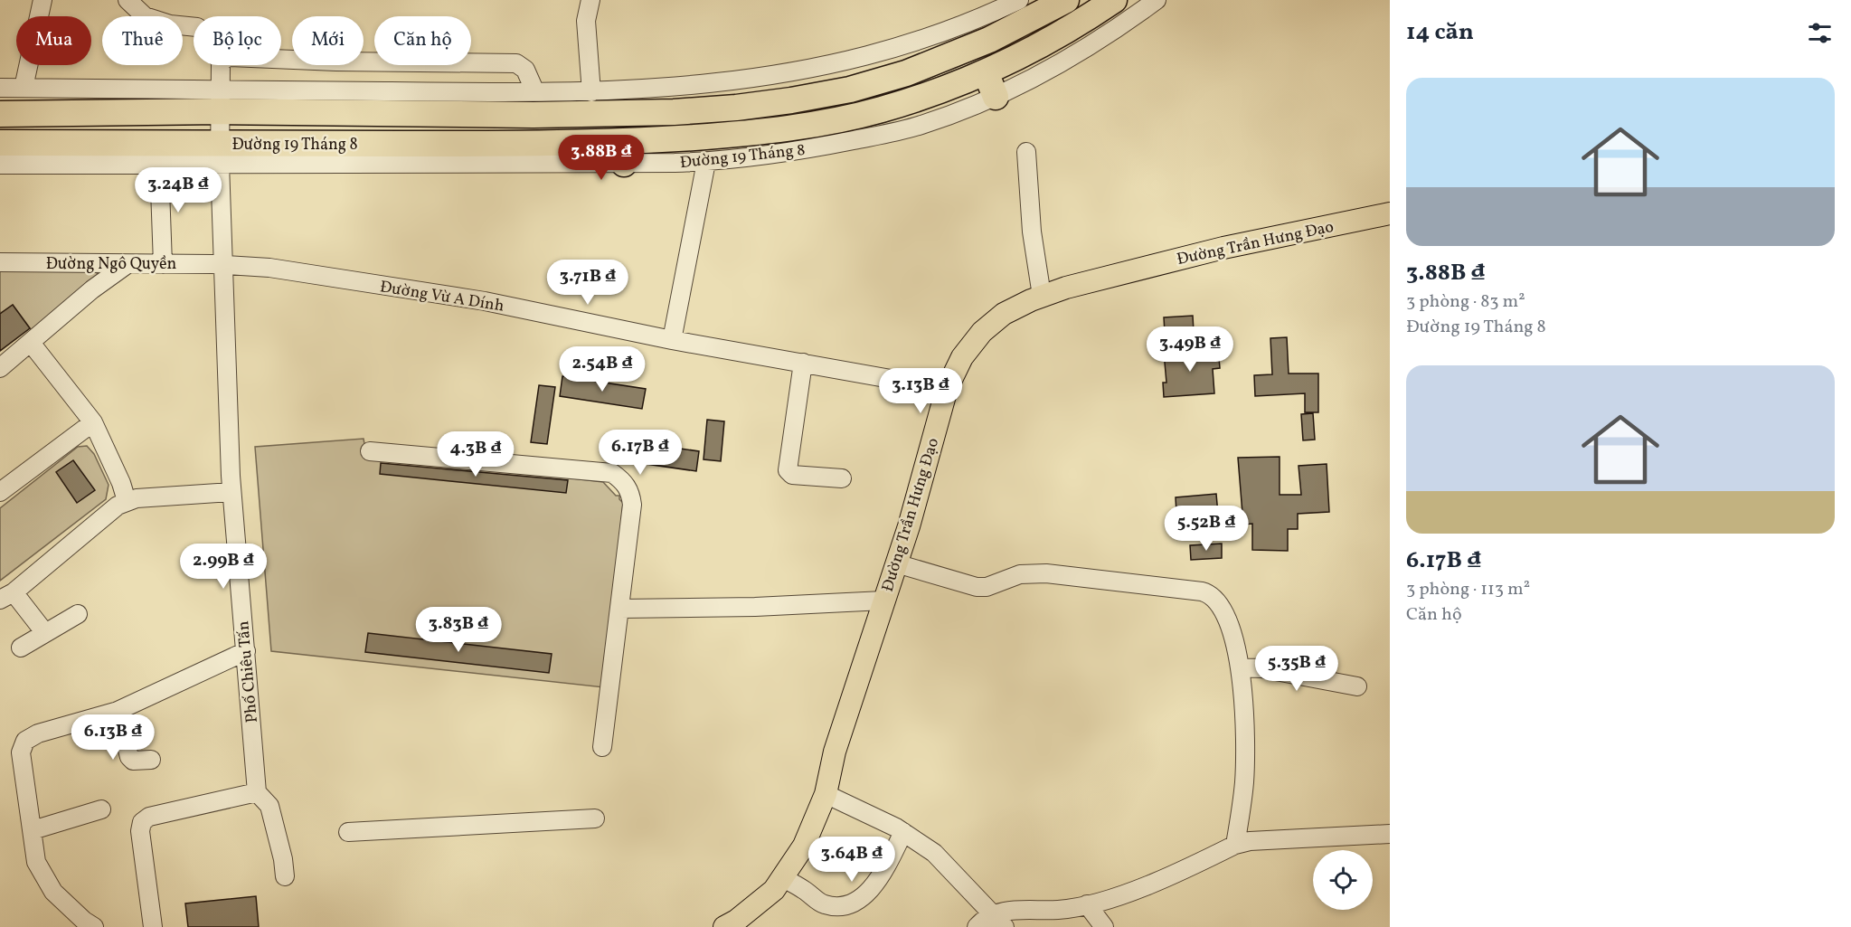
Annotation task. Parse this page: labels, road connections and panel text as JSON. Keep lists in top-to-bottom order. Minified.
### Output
{"streets":{"highway":["Đường 19 Tháng 8"],"main road":["Đường Trần Hưng Đạo"],"street":["Đường Ngô Quyền","Đường Vừ A Dính","Phố Chiêu Tấn"]},"crossings":[["Đường 19 Tháng 8","Phố Chiêu Tấn"],["Đường Trần Hưng Đạo","Đường Vừ A Dính"],["Đường Ngô Quyền","Đường Vừ A Dính"],["Đường Ngô Quyền","Phố Chiêu Tấn"],["Đường Vừ A Dính","Phố Chiêu Tấn"]],"page":{"heading":"14 căn","chip":["Mua","Thuê","Bộ lọc","Mới","Căn hộ"],"list":[{"name":"3.88B ₫","note":"3 phòng · 83 m² · Đường 19 Tháng 8"},{"name":"6.17B ₫","note":"3 phòng · 113 m² · Căn hộ"}],"price":["3.88B ₫","3.24B ₫","3.71B ₫","3.49B ₫","2.54B ₫","3.13B ₫","6.17B ₫","4.3B ₫","5.52B ₫","2.99B ₫","3.83B ₫","5.35B ₫","6.13B ₫","3.64B ₫"]}}
